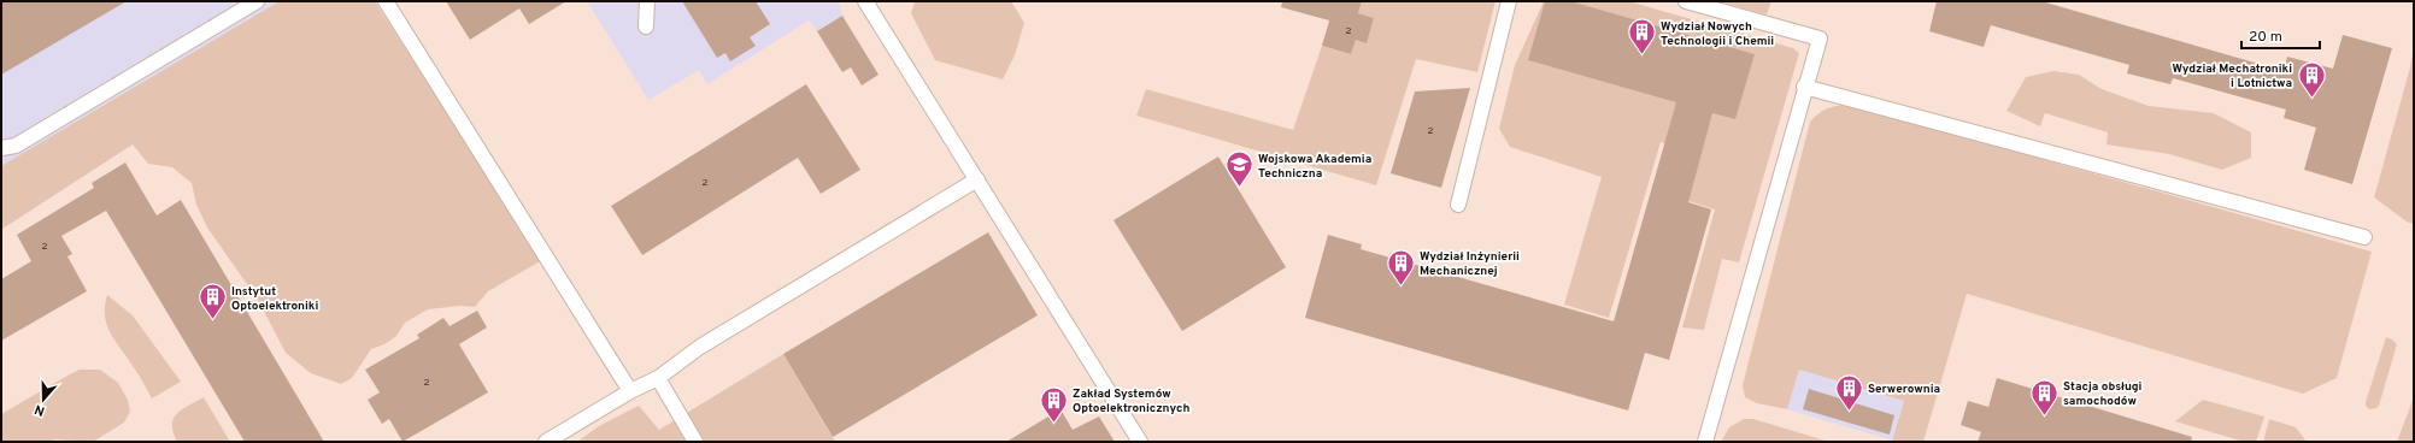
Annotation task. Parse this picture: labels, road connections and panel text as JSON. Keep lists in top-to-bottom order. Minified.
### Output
{"places":{"building":["Wydział Nowych Technologii i Chemii","Wydział Mechatroniki i Lotnictwa","Wydział Inżynierii Mechanicznej","Instytut Optoelektroniki","Serwerownia","Stacja obsługi samochodów","Zakład Systemów Optoelektronicznych"],"school or university":["Wojskowa Akademia Techniczna"]},"house_numbers":["2","2","2","2","2"],"scale_bar":"20 m","north":"bottom"}
